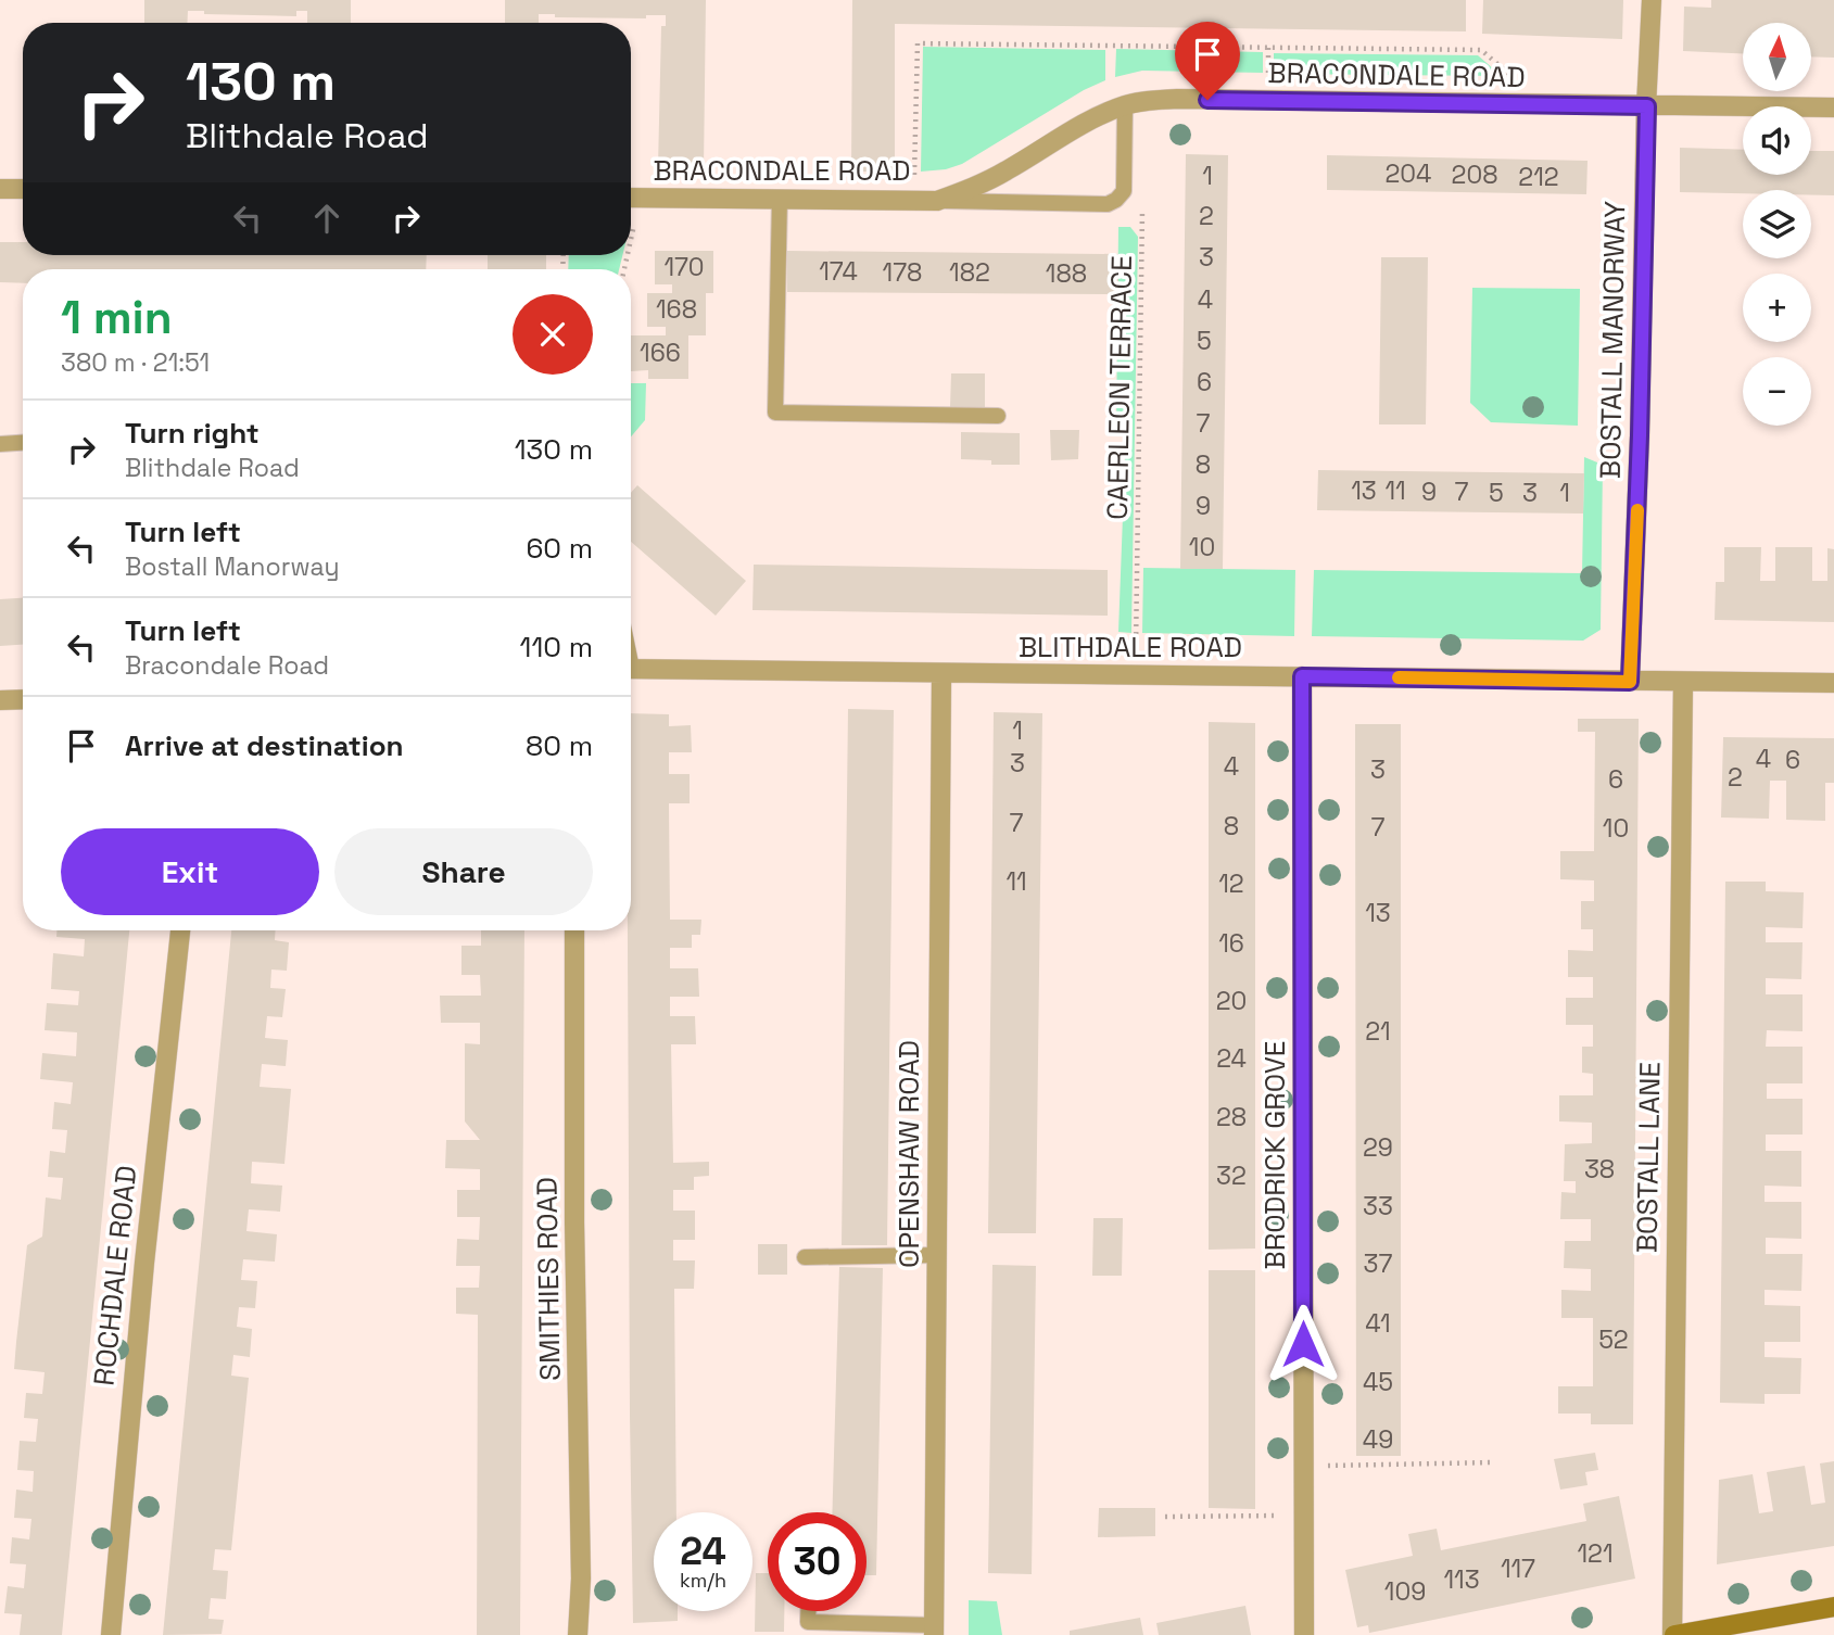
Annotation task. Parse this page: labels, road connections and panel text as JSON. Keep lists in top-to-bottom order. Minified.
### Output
{"streets":{"street":["BRACONDALE ROAD","BOSTALL MANORWAY","BLITHDALE ROAD","OPENSHAW ROAD","BRODRICK GROVE","BOSTALL LANE","ROCHDALE ROAD","SMITHIES ROAD"],"path":["CAERLEON TERRACE"]},"crossings":[["BRACONDALE ROAD","BOSTALL MANORWAY"],["BOSTALL MANORWAY","BLITHDALE ROAD"],["CAERLEON TERRACE","BLITHDALE ROAD"],["BLITHDALE ROAD","OPENSHAW ROAD"],["BLITHDALE ROAD","BRODRICK GROVE"],["BLITHDALE ROAD","BOSTALL LANE"]],"house_numbers":["204","208","1","212","2","3","170","174","178","182","188","4","168","5","166","6","7","8","13","11","9","7","5","3","1","9","10","1","4","6","3","4","3","2","6","7","8","7","10","11","12","13","16","20","21","24","28","29","38","32","33","37","41","52","45","49","121","117","113","109"],"north":"top","page":{"map_buttons":["+","−"],"turn":["130 m","Blithdale Road"],"heading":["1 min","380 m · 21:51"],"list":[{"name":"Turn right","note":"Blithdale Road","value":"130 m"},{"name":"Turn left","note":"Bostall Manorway","value":"60 m"},{"name":"Turn left","note":"Bracondale Road","value":"110 m"},{"name":"Arrive at destination","value":"80 m"}],"buttons":["Exit","Share"],"speed":"24 km/h","limit":"30"}}
